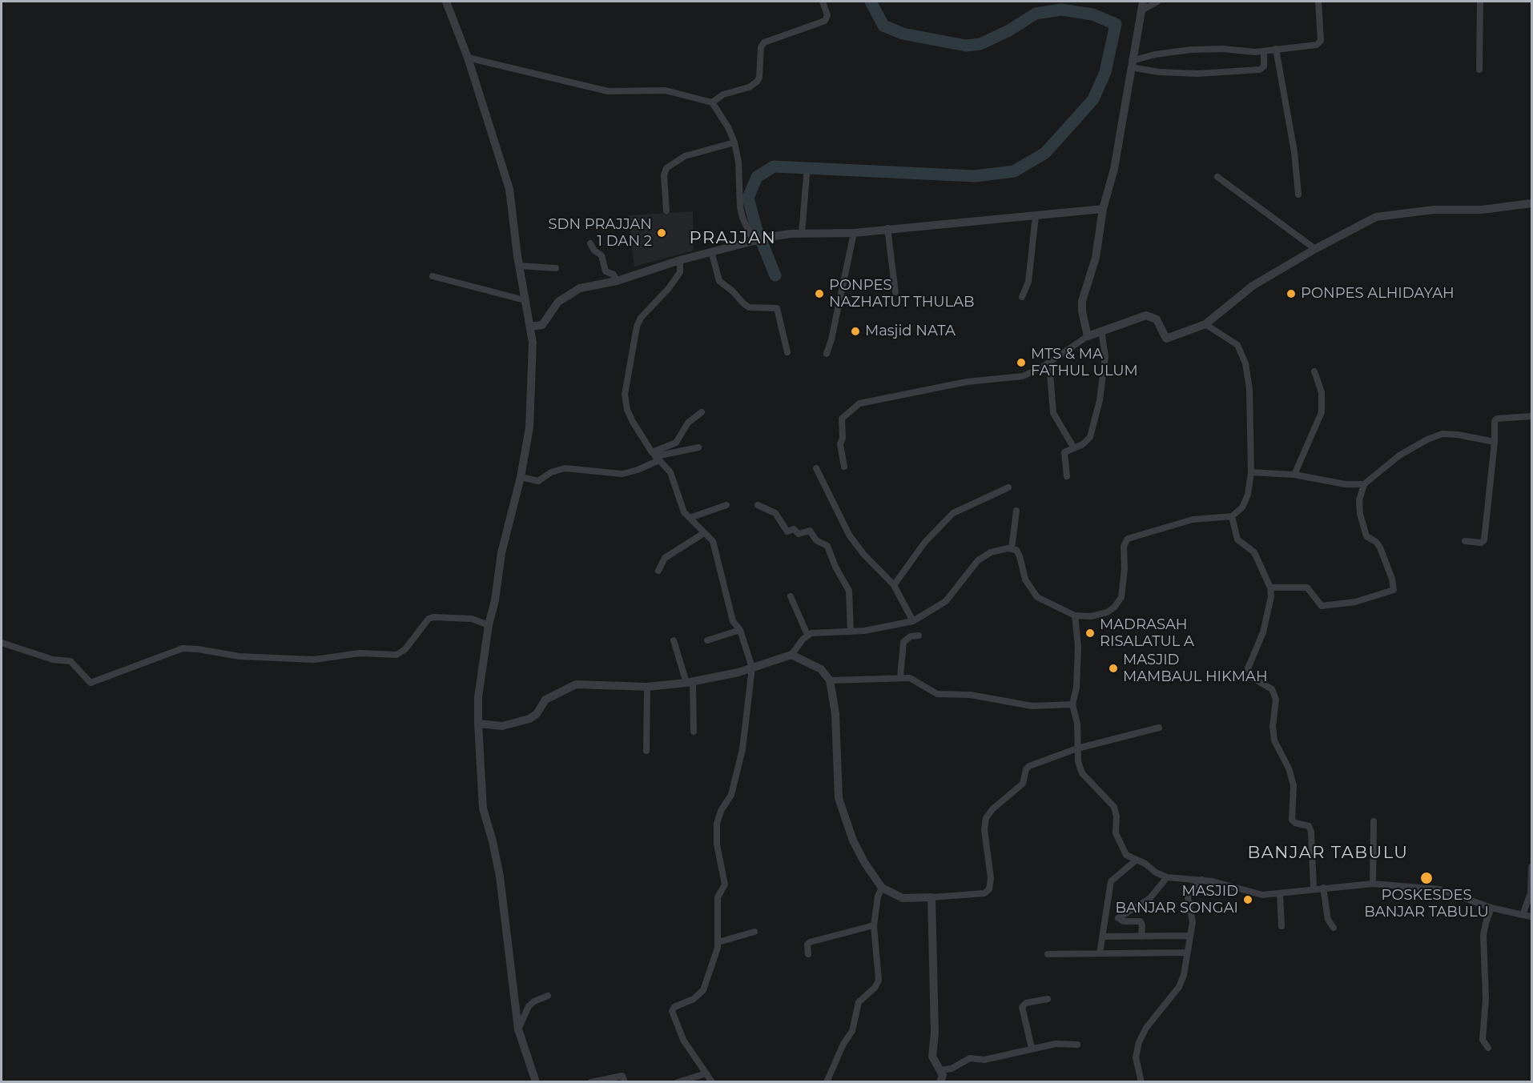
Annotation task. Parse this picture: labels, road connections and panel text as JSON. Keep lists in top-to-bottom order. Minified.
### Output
{"districts":["PRAJJAN","BANJAR TABULU"],"places":["SDN PRAJJAN 1 DAN 2","PONPES NAZHATUT THULAB","PONPES ALHIDAYAH","Masjid NATA","MTS & MA FATHUL ULUM","MADRASAH RISALATUL A","MASJID MAMBAUL HIKMAH","POSKESDES BANJAR TABULU","MASJID BANJAR SONGAI"]}
